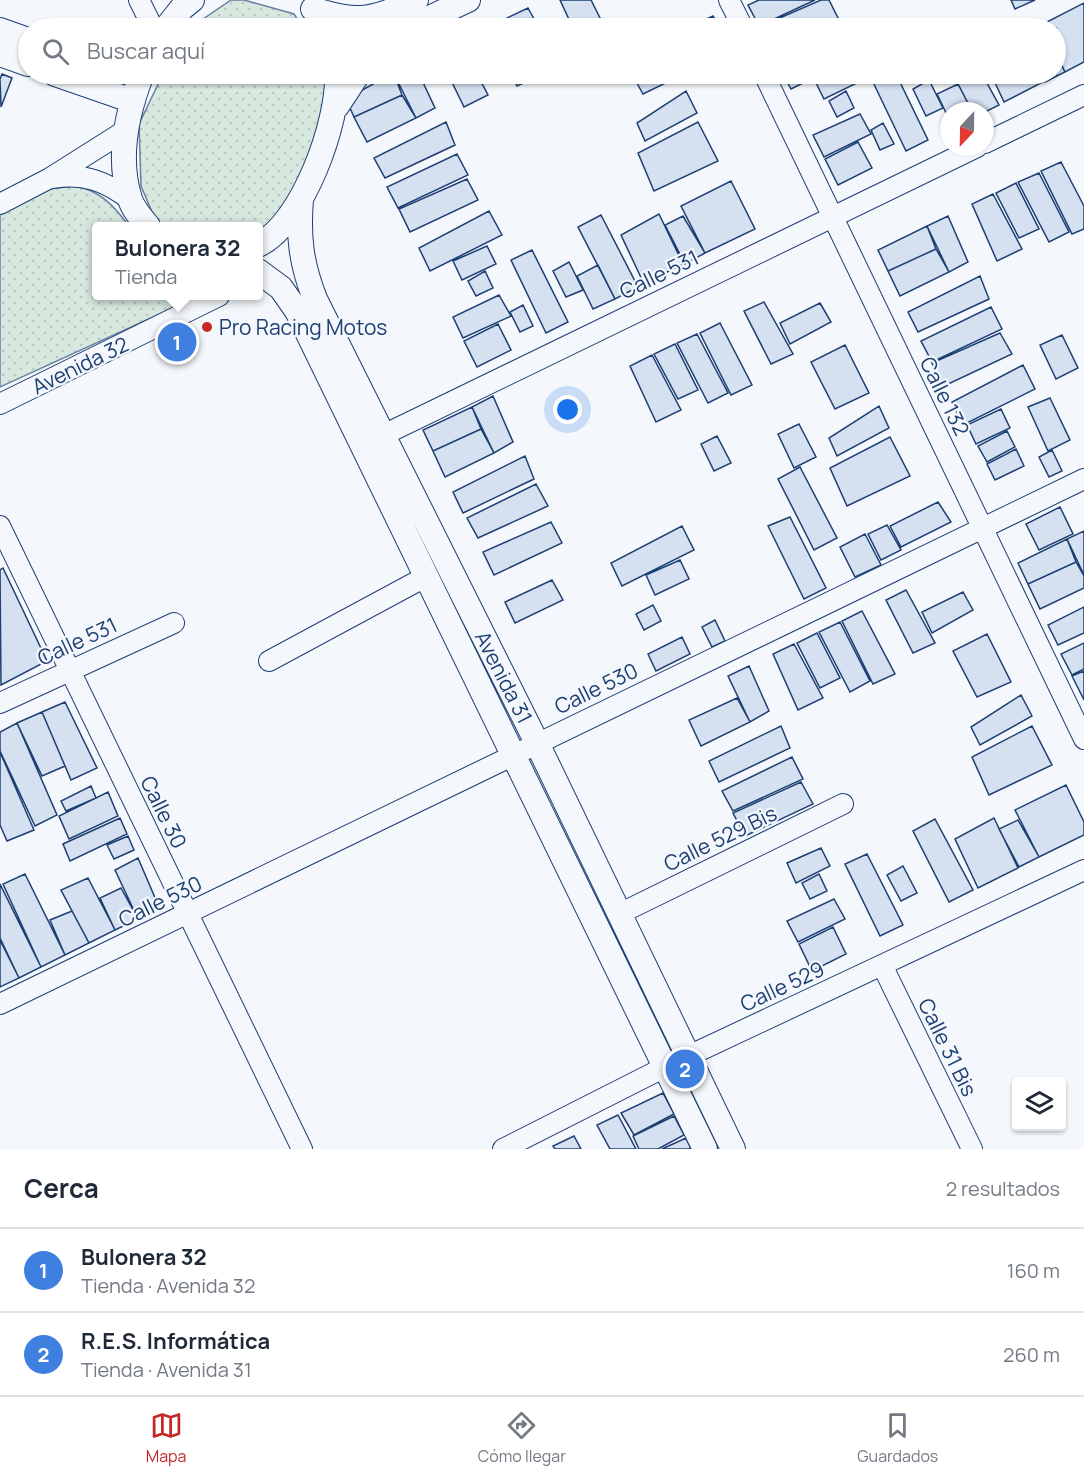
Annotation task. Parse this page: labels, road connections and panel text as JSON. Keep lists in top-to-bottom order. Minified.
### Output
{"streets":{"main road":["Avenida 31"],"street":["Calle 531","Avenida 32","Calle 132","Calle 530","Calle 30","Calle 529 Bis","Calle 529","Calle 31 Bis"]},"crossings":[["Calle 531","Calle 132"],["Calle 531","Avenida 31"],["Calle 531","Calle 30"],["Calle 132","Calle 530"],["Avenida 31","Calle 530"],["Avenida 31","Calle 529 Bis"],["Avenida 31","Calle 529"],["Calle 530","Calle 30"],["Calle 529","Calle 31 Bis"]],"places":["Pro Racing Motos"],"north":"bottom","page":{"search":"Buscar aquí","popup":["Bulonera 32","Tienda"],"pins":["1","2"],"heading":["Cerca","2 resultados"],"list":[{"mark":"1","name":"Bulonera 32","note":"Tienda · Avenida 32","value":"160 m"},{"mark":"2","name":"R.E.S. Informática","note":"Tienda · Avenida 31","value":"260 m"}],"nav":["Mapa","Cómo llegar","Guardados"]}}
